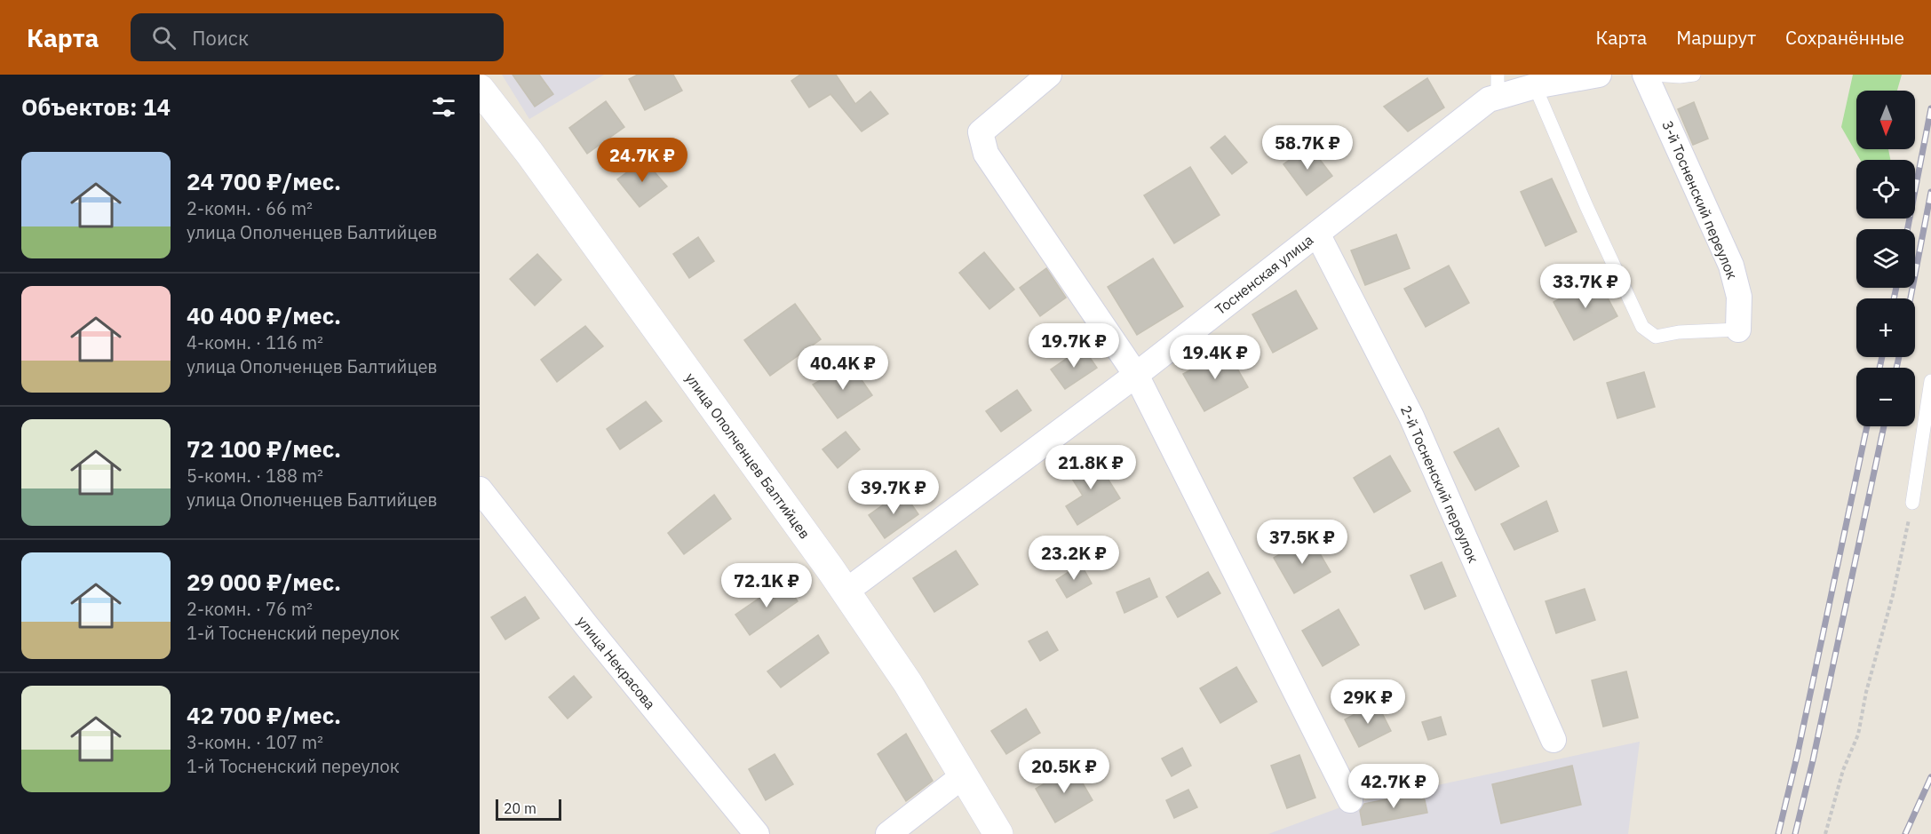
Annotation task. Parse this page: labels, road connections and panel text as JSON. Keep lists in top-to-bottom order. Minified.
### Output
{"streets":{"main road":["улица Ополченцев Балтийцев"],"street":["3-й Тосненский переулок","Тосненская улица","2-й Тосненский переулок","улица Некрасова"]},"crossings":[["Тосненская улица","улица Ополченцев Балтийцев"],["Тосненская улица","2-й Тосненский переулок"]],"scale_bar":"20 m","north":"bottom","page":{"header":"Карта","search":"Поиск","nav":["Карта","Маршрут","Сохранённые"],"heading":"Объектов: 14","map_buttons":["+","−"],"price":["58.7K ₽","24.7K ₽","33.7K ₽","19.7K ₽","19.4K ₽","40.4K ₽","21.8K ₽","39.7K ₽","37.5K ₽","23.2K ₽","72.1K ₽","29K ₽","20.5K ₽","42.7K ₽"],"list":[{"name":"24 700 ₽/мес.","note":"2-комн. · 66 m² · улица Ополченцев Балтийцев"},{"name":"40 400 ₽/мес.","note":"4-комн. · 116 m² · улица Ополченцев Балтийцев"},{"name":"72 100 ₽/мес.","note":"5-комн. · 188 m² · улица Ополченцев Балтийцев"},{"name":"29 000 ₽/мес.","note":"2-комн. · 76 m² · 1-й Тосненский переулок"},{"name":"42 700 ₽/мес.","note":"3-комн. · 107 m² · 1-й Тосненский переулок"}],"scale":"20 m"}}
